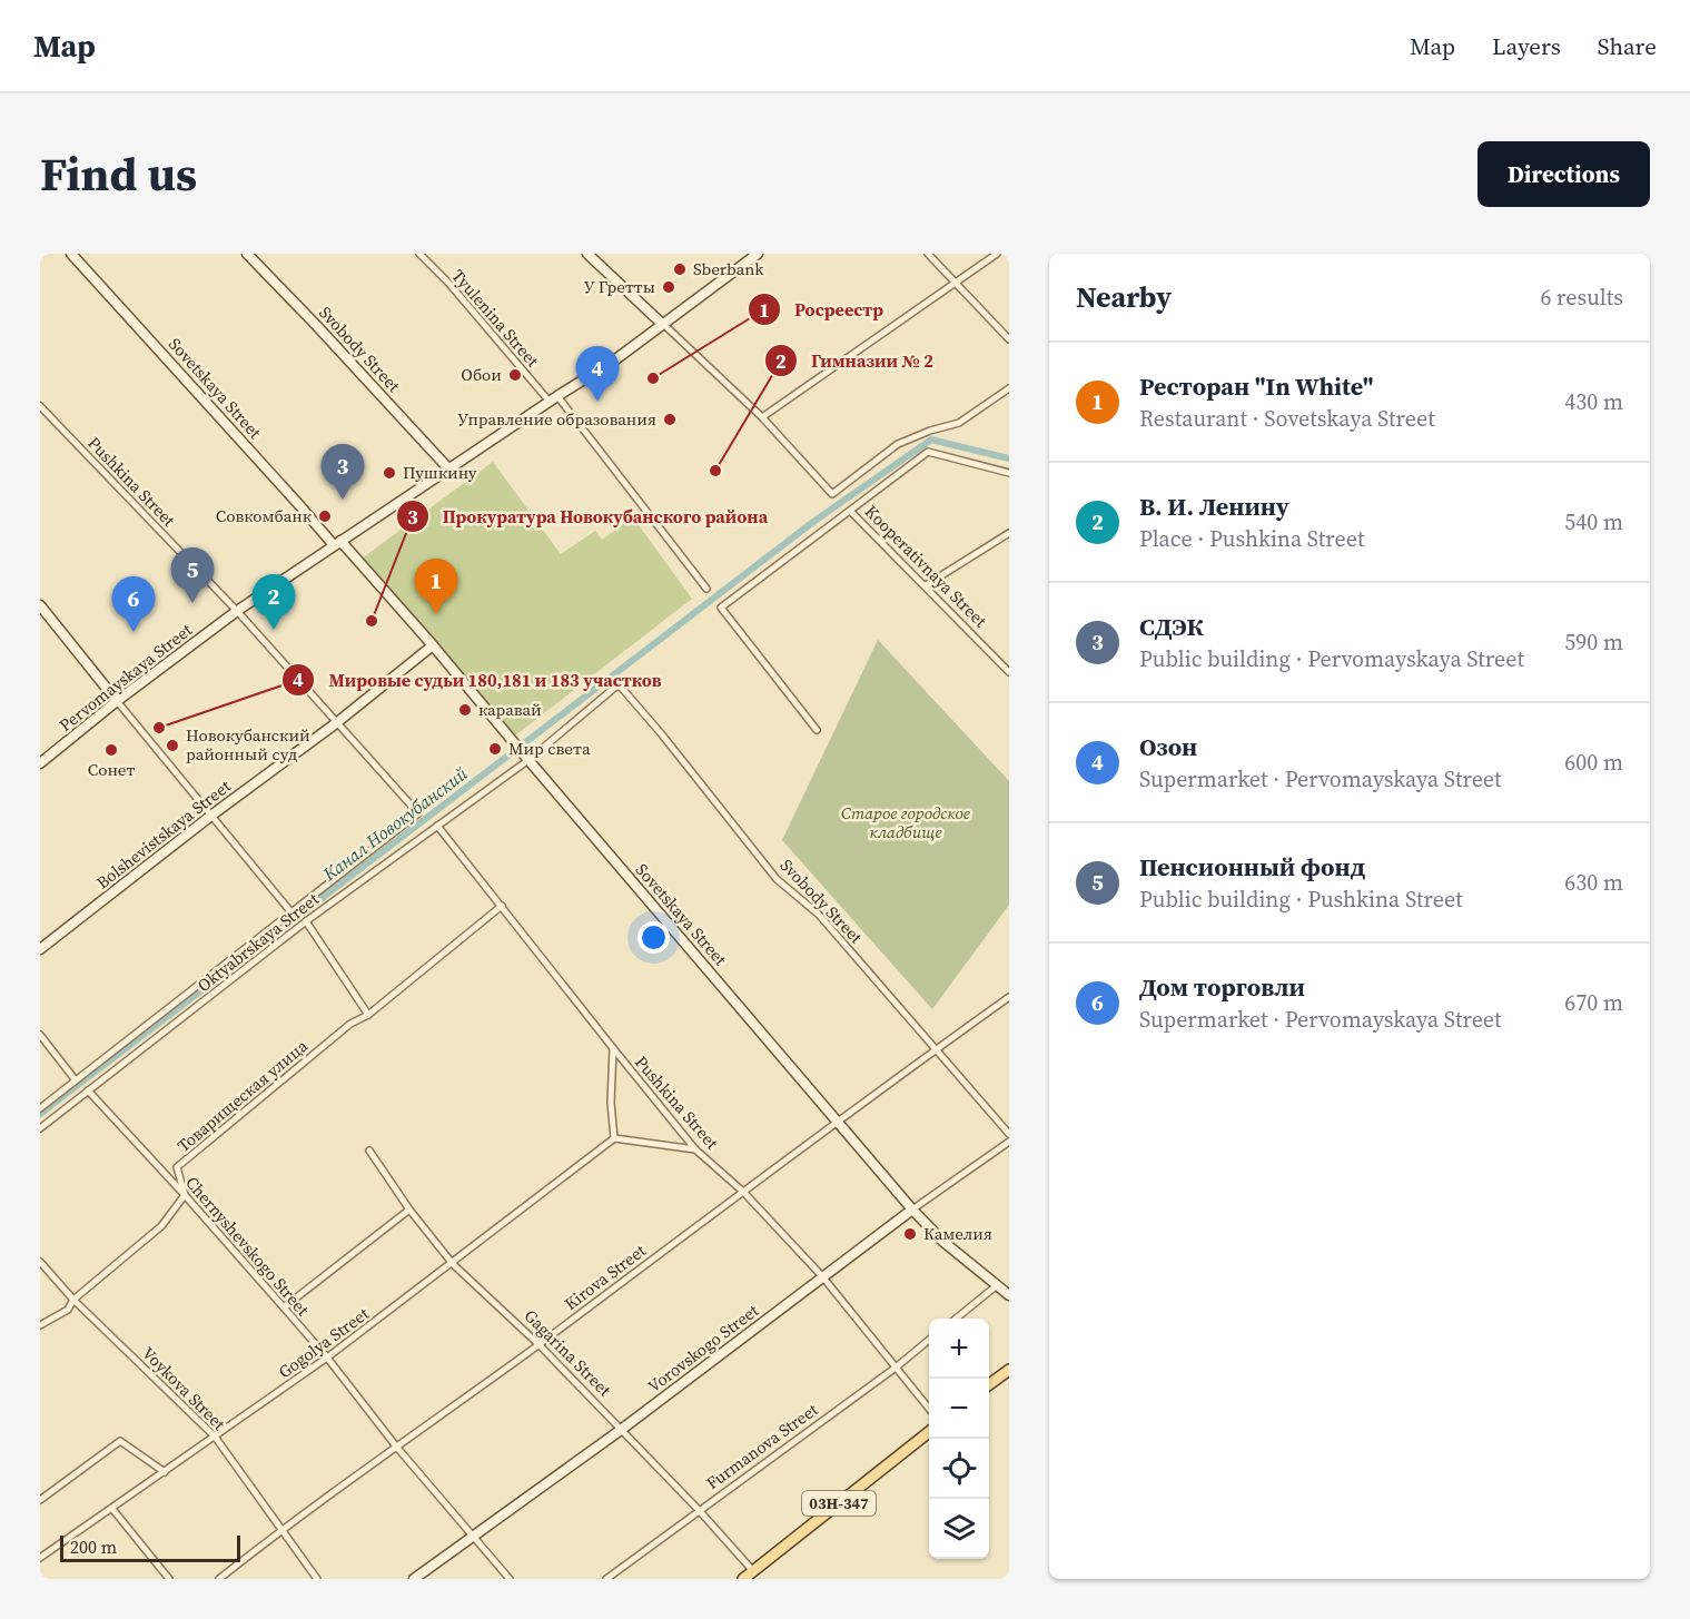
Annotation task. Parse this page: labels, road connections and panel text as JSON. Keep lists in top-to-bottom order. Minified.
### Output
{"streets":{"main road":["Svobody Street","Sovetskaya Street","Pervomayskaya Street","Bolshevistskaya Street","Vorovskogo Street","03Н-347"],"street":["Tyulenina Street","Pushkina Street","Kooperativnaya Street","Oktyabrskaya Street","Товарищеская улица","Chernyshevskogo Street","Kirova Street","Gogolya Street","Gagarina Street","Voykova Street","Furmanova Street"]},"crossings":[["Tyulenina Street","Pervomayskaya Street"],["Svobody Street","Pervomayskaya Street"],["Svobody Street","Oktyabrskaya Street"],["Svobody Street","Kirova Street"],["Sovetskaya Street","Pervomayskaya Street"],["Sovetskaya Street","Bolshevistskaya Street"],["Sovetskaya Street","Oktyabrskaya Street"],["Sovetskaya Street","Kirova Street"],["Sovetskaya Street","Vorovskogo Street"],["Pushkina Street","Pervomayskaya Street"],["Pushkina Street","Bolshevistskaya Street"],["Pushkina Street","Oktyabrskaya Street"],["Pushkina Street","Товарищеская улица"],["Pushkina Street","Kirova Street"],["Pushkina Street","Vorovskogo Street"],["Pushkina Street","Furmanova Street"],["Oktyabrskaya Street","Chernyshevskogo Street"],["Товарищеская улица","Chernyshevskogo Street"],["Chernyshevskogo Street","Kirova Street"],["Chernyshevskogo Street","Gogolya Street"],["Chernyshevskogo Street","Vorovskogo Street"],["Kirova Street","Gagarina Street"],["Kirova Street","Voykova Street"],["Gogolya Street","Gagarina Street"],["Gogolya Street","Voykova Street"],["Vorovskogo Street","Gagarina Street"],["Gagarina Street","Furmanova Street"],["Gagarina Street","03Н-347"]],"water":["Канал Новокубанский"],"parks":["Старое городское кладбище"],"places":["Sberbank","У Гретты","Обои","Росреестр","Управление образования","Гимназии № 2","Пушкину","Совкомбанк","Прокуратура Новокубанского района","каравай","Мировые судьи 180,181 и 183 участков","Новокубанский районный суд","Мир света","Сонет","Камелия"],"scale_bar":"200 m","page":{"header":"Map","nav":["Map","Layers","Share"],"title":"Find us","buttons":"Directions","heading":["Nearby","6 results"],"list":[{"mark":"1","name":"Ресторан \"In White\"","note":"Restaurant · Sovetskaya Street","value":"430 m"},{"mark":"2","name":"В. И. Ленину","note":"Place · Pushkina Street","value":"540 m"},{"mark":"3","name":"СДЭК","note":"Public building · Pervomayskaya Street","value":"590 m"},{"mark":"4","name":"Озон","note":"Supermarket · Pervomayskaya Street","value":"600 m"},{"mark":"5","name":"Пенсионный фонд","note":"Public building · Pushkina Street","value":"630 m"},{"mark":"6","name":"Дом торговли","note":"Supermarket · Pervomayskaya Street","value":"670 m"}],"pins":["4","3","5","1","2","6"],"map_buttons":["+","−"],"scale":"200 m"}}
